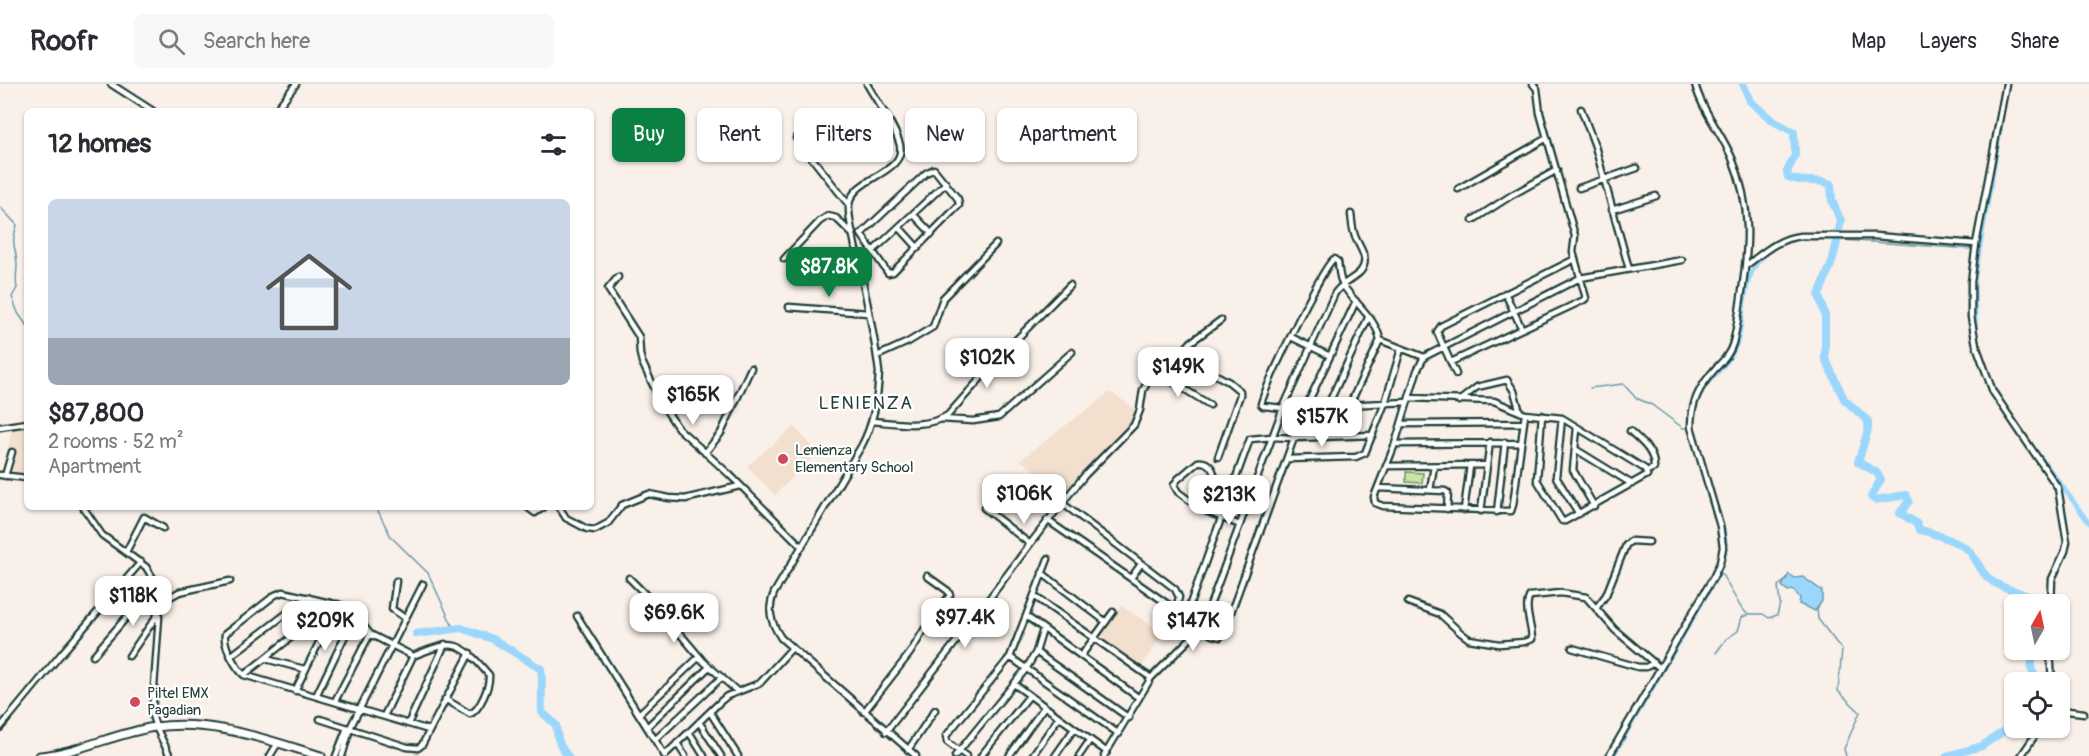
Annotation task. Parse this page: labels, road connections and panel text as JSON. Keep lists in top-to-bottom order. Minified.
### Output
{"districts":["LENIENZA"],"places":["Lenienza Elementary School","Piltel EMX Pagadian"],"north":"top","page":{"header":"Roofr","search":"Search here","nav":["Map","Layers","Share"],"chip":["Buy","Rent","Filters","New","Apartment"],"heading":"12 homes","list":[{"name":"$87,800","note":"2 rooms · 52 m² · Apartment"}],"price":["$87.8K","$102K","$149K","$165K","$157K","$106K","$213K","$118K","$69.6K","$97.4K","$209K","$147K"]}}
